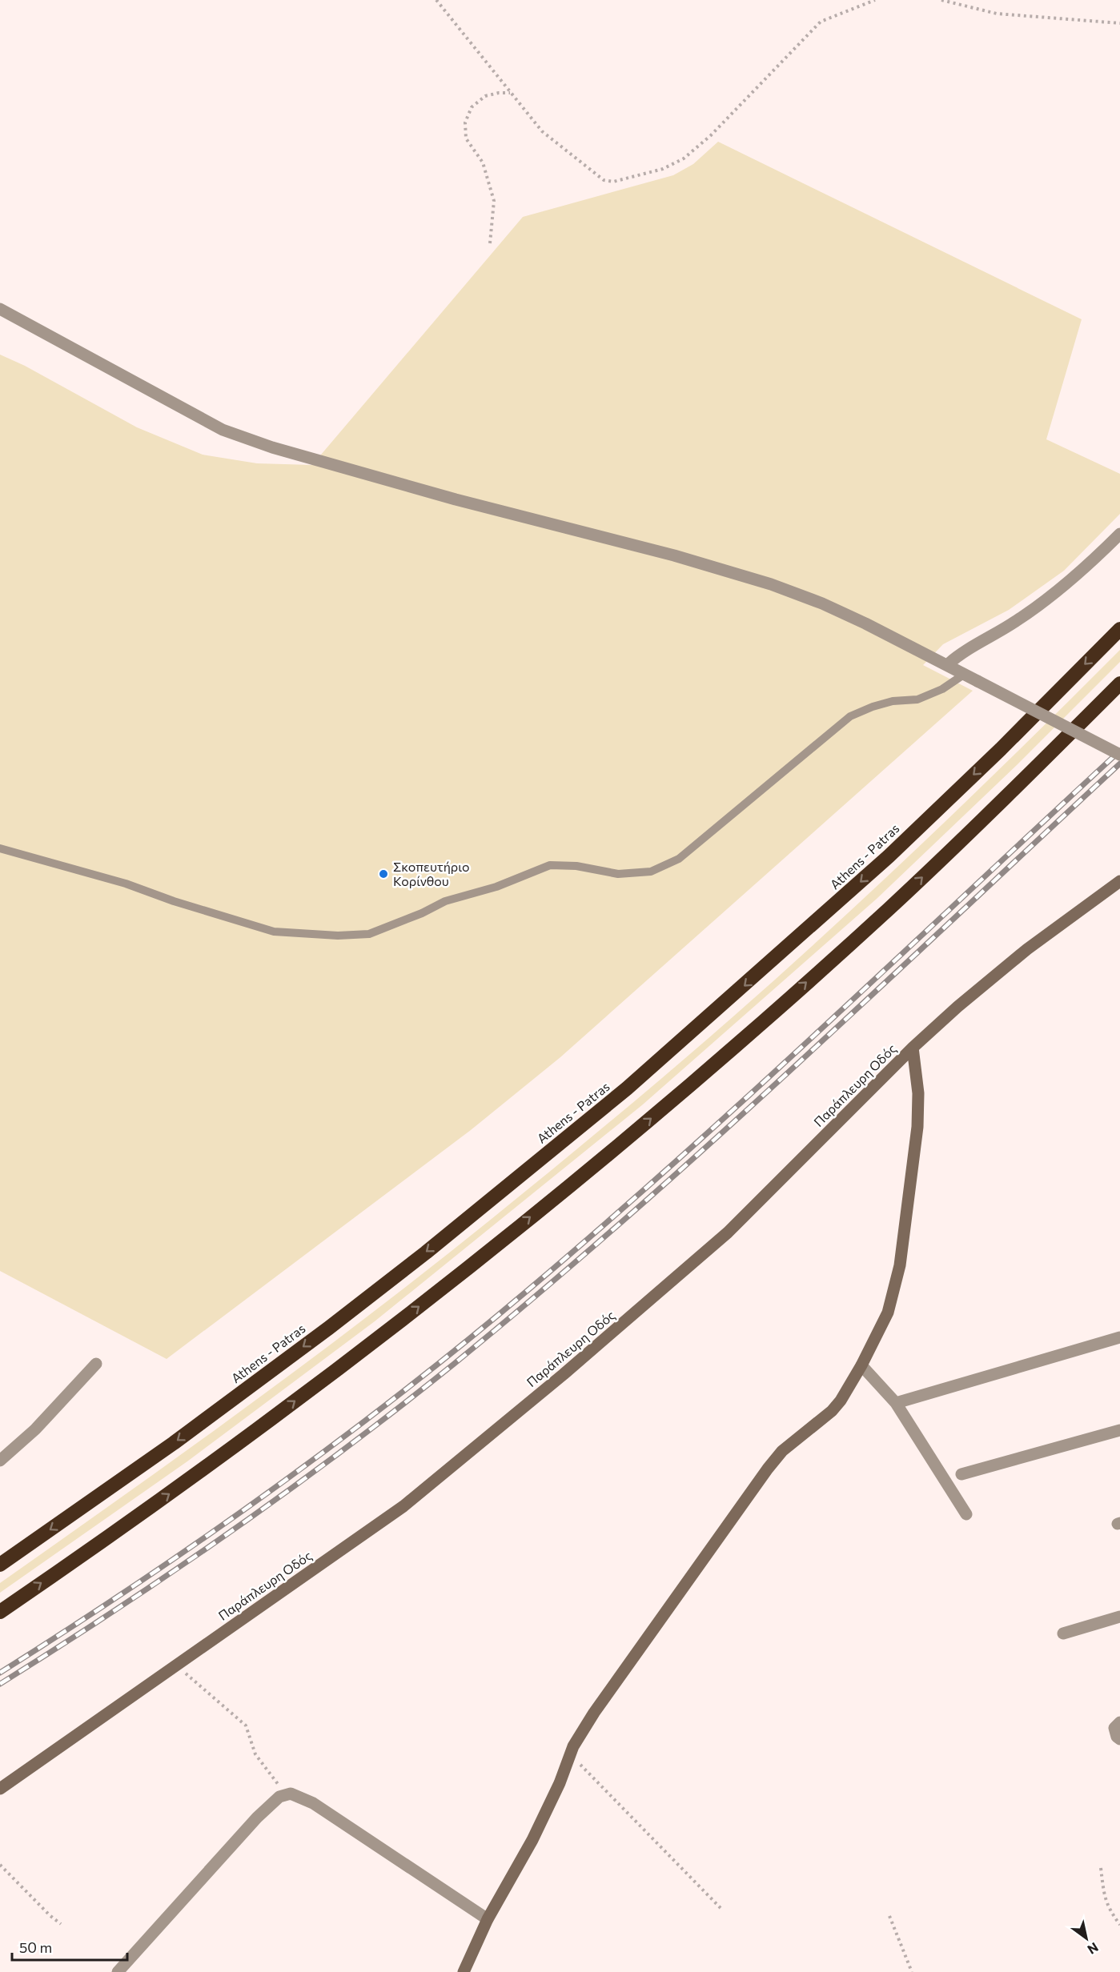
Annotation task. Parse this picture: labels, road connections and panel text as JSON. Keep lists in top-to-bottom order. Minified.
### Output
{"streets":{"highway":["Athens - Patras"],"street":["Παράπλευρη Οδός"]},"places":["Σκοπευτήριο Κορίνθου"],"scale_bar":"50 m","north":"bottom right"}
